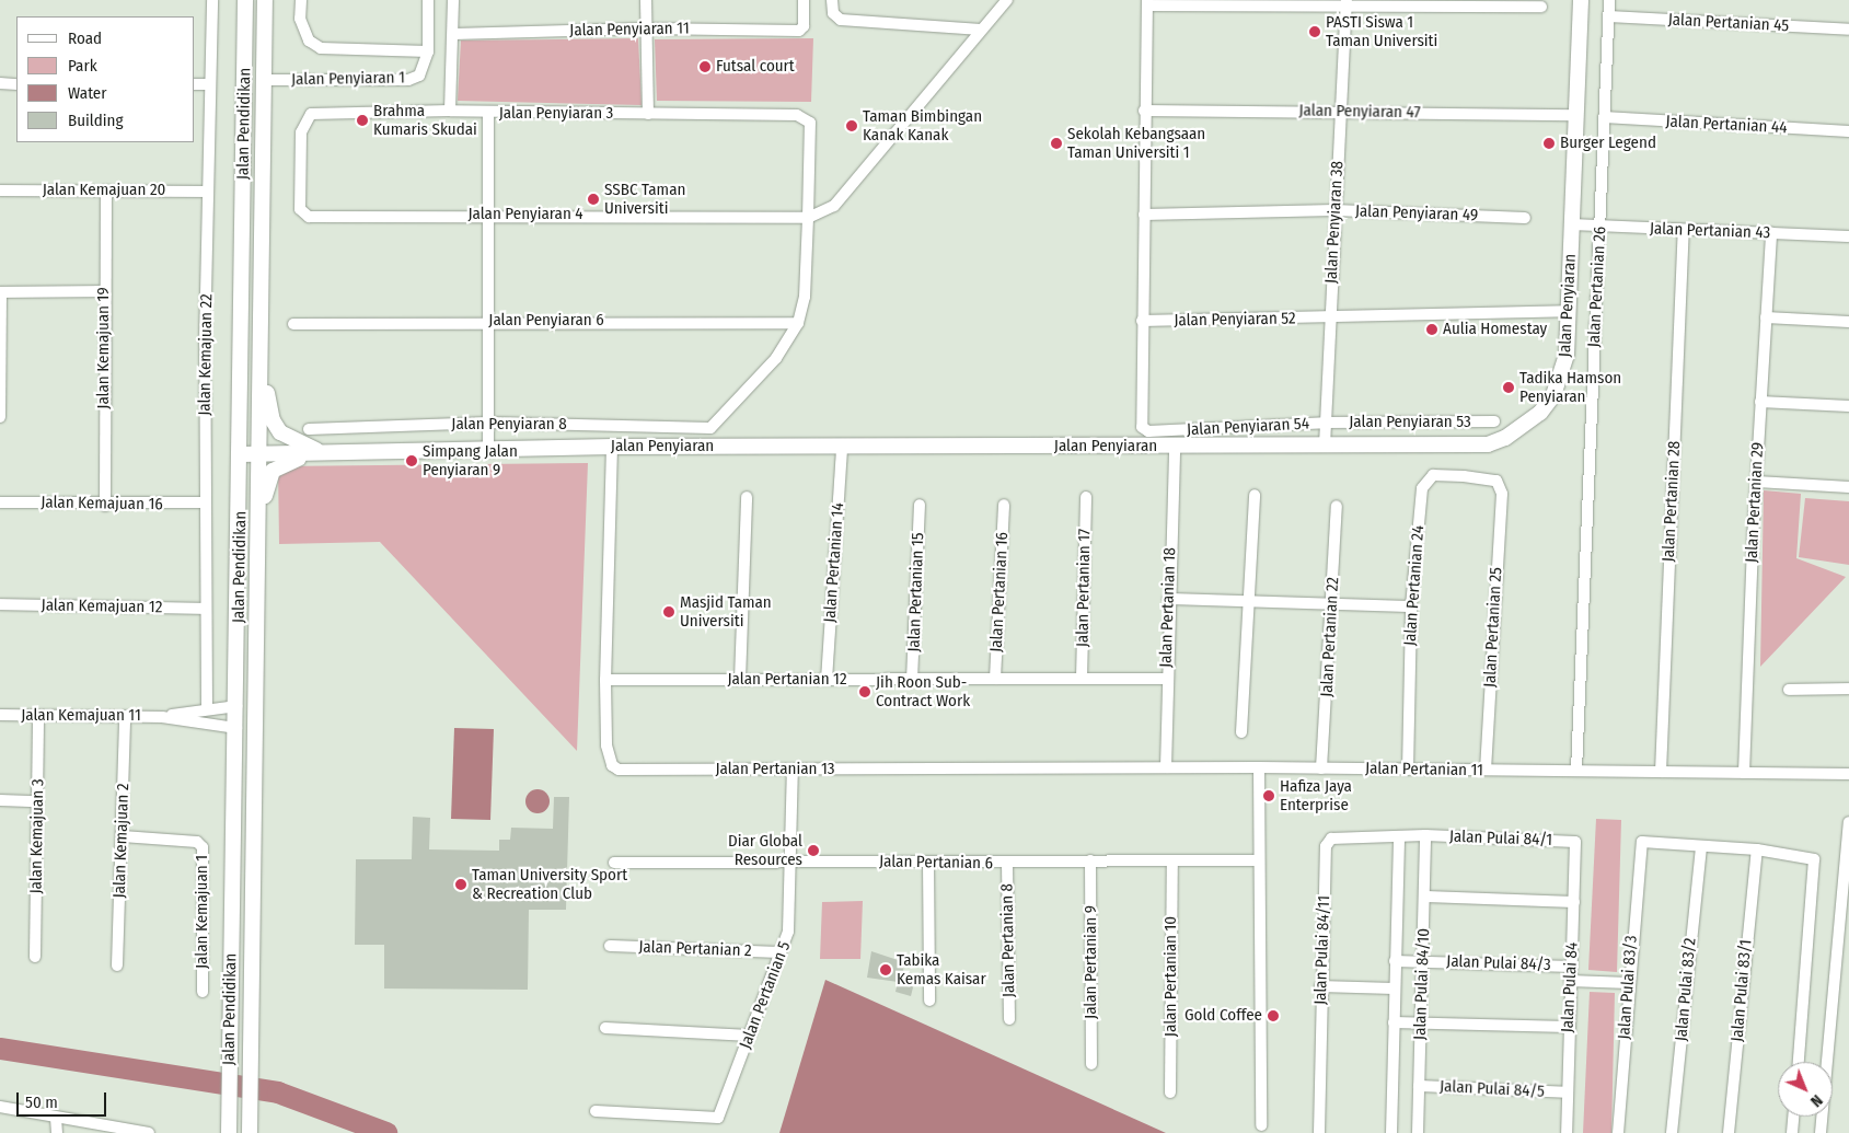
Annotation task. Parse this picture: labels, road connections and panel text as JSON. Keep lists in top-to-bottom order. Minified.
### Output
{"streets":{"main road":["Jalan Pendidikan","Jalan Penyiaran"],"street":["Jalan Pertanian 45","Jalan Penyiaran 11","Jalan Penyiaran 1","Jalan Penyiaran 47","Jalan Penyiaran 3","Jalan Pertanian 44","Jalan Kemajuan 20","Jalan Penyiaran 49","Jalan Penyiaran 4","Jalan Penyiaran 38","Jalan Pertanian 43","Jalan Pertanian 26","Jalan Penyiaran 52","Jalan Penyiaran 6","Jalan Kemajuan 19","Jalan Kemajuan 22","Jalan Penyiaran 53","Jalan Penyiaran 8","Jalan Penyiaran 54","Jalan Pertanian 28","Jalan Pertanian 29","Jalan Kemajuan 16","Jalan Pertanian 14","Jalan Pertanian 24","Jalan Pertanian 17","Jalan Pertanian 15","Jalan Pertanian 16","Jalan Kemajuan 12","Jalan Pertanian 18","Jalan Pertanian 25","Jalan Pertanian 22","Jalan Pertanian 12","Jalan Kemajuan 11","Jalan Pertanian 13","Jalan Pertanian 11","Jalan Kemajuan 3","Jalan Pulai 84/1","Jalan Kemajuan 2","Jalan Pertanian 6","Jalan Kemajuan 1","Jalan Pertanian 8","Jalan Pertanian 2","Jalan Pulai 84/11","Jalan Pertanian 9","Jalan Pulai 84/3","Jalan Pertanian 10","Jalan Pulai 84/10","Jalan Pulai 84","Jalan Pulai 83/3","Jalan Pulai 83/2","Jalan Pulai 83/1","Jalan Pertanian 5","Jalan Pulai 84/5"]},"crossings":[["Jalan Pertanian 45","Jalan Pertanian 26"],["Jalan Penyiaran 1","Jalan Pendidikan"],["Jalan Penyiaran 47","Jalan Penyiaran 38"],["Jalan Penyiaran 47","Jalan Penyiaran"],["Jalan Penyiaran 3","Jalan Penyiaran 4"],["Jalan Pendidikan","Jalan Penyiaran"],["Jalan Pendidikan","Jalan Kemajuan 11"],["Jalan Pertanian 44","Jalan Pertanian 26"],["Jalan Kemajuan 20","Jalan Kemajuan 19"],["Jalan Kemajuan 20","Jalan Kemajuan 22"],["Jalan Penyiaran 49","Jalan Penyiaran 38"],["Jalan Penyiaran 38","Jalan Penyiaran"],["Jalan Penyiaran 38","Jalan Penyiaran 52"],["Jalan Penyiaran 38","Jalan Penyiaran 53"],["Jalan Penyiaran 38","Jalan Penyiaran 54"],["Jalan Pertanian 43","Jalan Pertanian 26"],["Jalan Pertanian 43","Jalan Penyiaran"],["Jalan Pertanian 43","Jalan Pertanian 28"],["Jalan Pertanian 43","Jalan Pertanian 29"],["Jalan Pertanian 26","Jalan Pertanian 11"],["Jalan Penyiaran","Jalan Penyiaran 52"],["Jalan Penyiaran","Jalan Pertanian 14"],["Jalan Penyiaran","Jalan Pertanian 18"],["Jalan Penyiaran","Jalan Pertanian 13"],["Jalan Penyiaran 52","Jalan Penyiaran 54"],["Jalan Penyiaran 6","Jalan Penyiaran 8"],["Jalan Kemajuan 19","Jalan Kemajuan 16"],["Jalan Kemajuan 22","Jalan Kemajuan 16"],["Jalan Kemajuan 22","Jalan Kemajuan 12"],["Jalan Kemajuan 22","Jalan Kemajuan 11"],["Jalan Penyiaran 53","Jalan Penyiaran 54"],["Jalan Pertanian 28","Jalan Pertanian 11"],["Jalan Pertanian 29","Jalan Pertanian 11"],["Jalan Pertanian 14","Jalan Pertanian 12"],["Jalan Pertanian 24","Jalan Pertanian 25"],["Jalan Pertanian 24","Jalan Pertanian 11"],["Jalan Pertanian 17","Jalan Pertanian 12"],["Jalan Pertanian 15","Jalan Pertanian 12"],["Jalan Pertanian 16","Jalan Pertanian 12"],["Jalan Pertanian 18","Jalan Pertanian 12"],["Jalan Pertanian 18","Jalan Pertanian 13"],["Jalan Pertanian 25","Jalan Pertanian 11"],["Jalan Pertanian 22","Jalan Pertanian 11"],["Jalan Pertanian 12","Jalan Pertanian 13"],["Jalan Kemajuan 11","Jalan Kemajuan 3"],["Jalan Kemajuan 11","Jalan Kemajuan 2"],["Jalan Pertanian 13","Jalan Pertanian 11"],["Jalan Pertanian 13","Jalan Pertanian 5"],["Jalan Pulai 84/1","Jalan Pulai 84/11"],["Jalan Pulai 84/1","Jalan Pulai 84/10"],["Jalan Pulai 84/1","Jalan Pulai 84"],["Jalan Kemajuan 2","Jalan Kemajuan 1"],["Jalan Pertanian 6","Jalan Pertanian 8"],["Jalan Pertanian 6","Jalan Pertanian 9"],["Jalan Pertanian 6","Jalan Pertanian 10"],["Jalan Pertanian 6","Jalan Pertanian 5"],["Jalan Pertanian 2","Jalan Pertanian 5"],["Jalan Pulai 84/11","Jalan Pulai 84/10"],["Jalan Pulai 84/3","Jalan Pulai 84/10"],["Jalan Pulai 84/3","Jalan Pulai 84"],["Jalan Pulai 84/3","Jalan Pulai 83/3"],["Jalan Pulai 84/10","Jalan Pulai 84/5"],["Jalan Pulai 84","Jalan Pulai 84/5"],["Jalan Pulai 83/3","Jalan Pulai 83/2"]],"places":["PASTI Siswa 1 Taman Universiti","Futsal court","Brahma Kumaris Skudai","Taman Bimbingan Kanak Kanak","Sekolah Kebangsaan Taman Universiti 1","Burger Legend","SSBC Taman Universiti","Aulia Homestay","Tadika Hamson Penyiaran","Simpang Jalan Penyiaran 9","Masjid Taman Universiti","Jih Roon Sub- Contract Work","Hafiza Jaya Enterprise","Diar Global Resources","Taman University Sport & Recreation Club","Tabika Kemas Kaisar","Gold Coffee"],"legend":["Road","Park","Water","Building"],"scale_bar":"50 m","north":"bottom right"}
